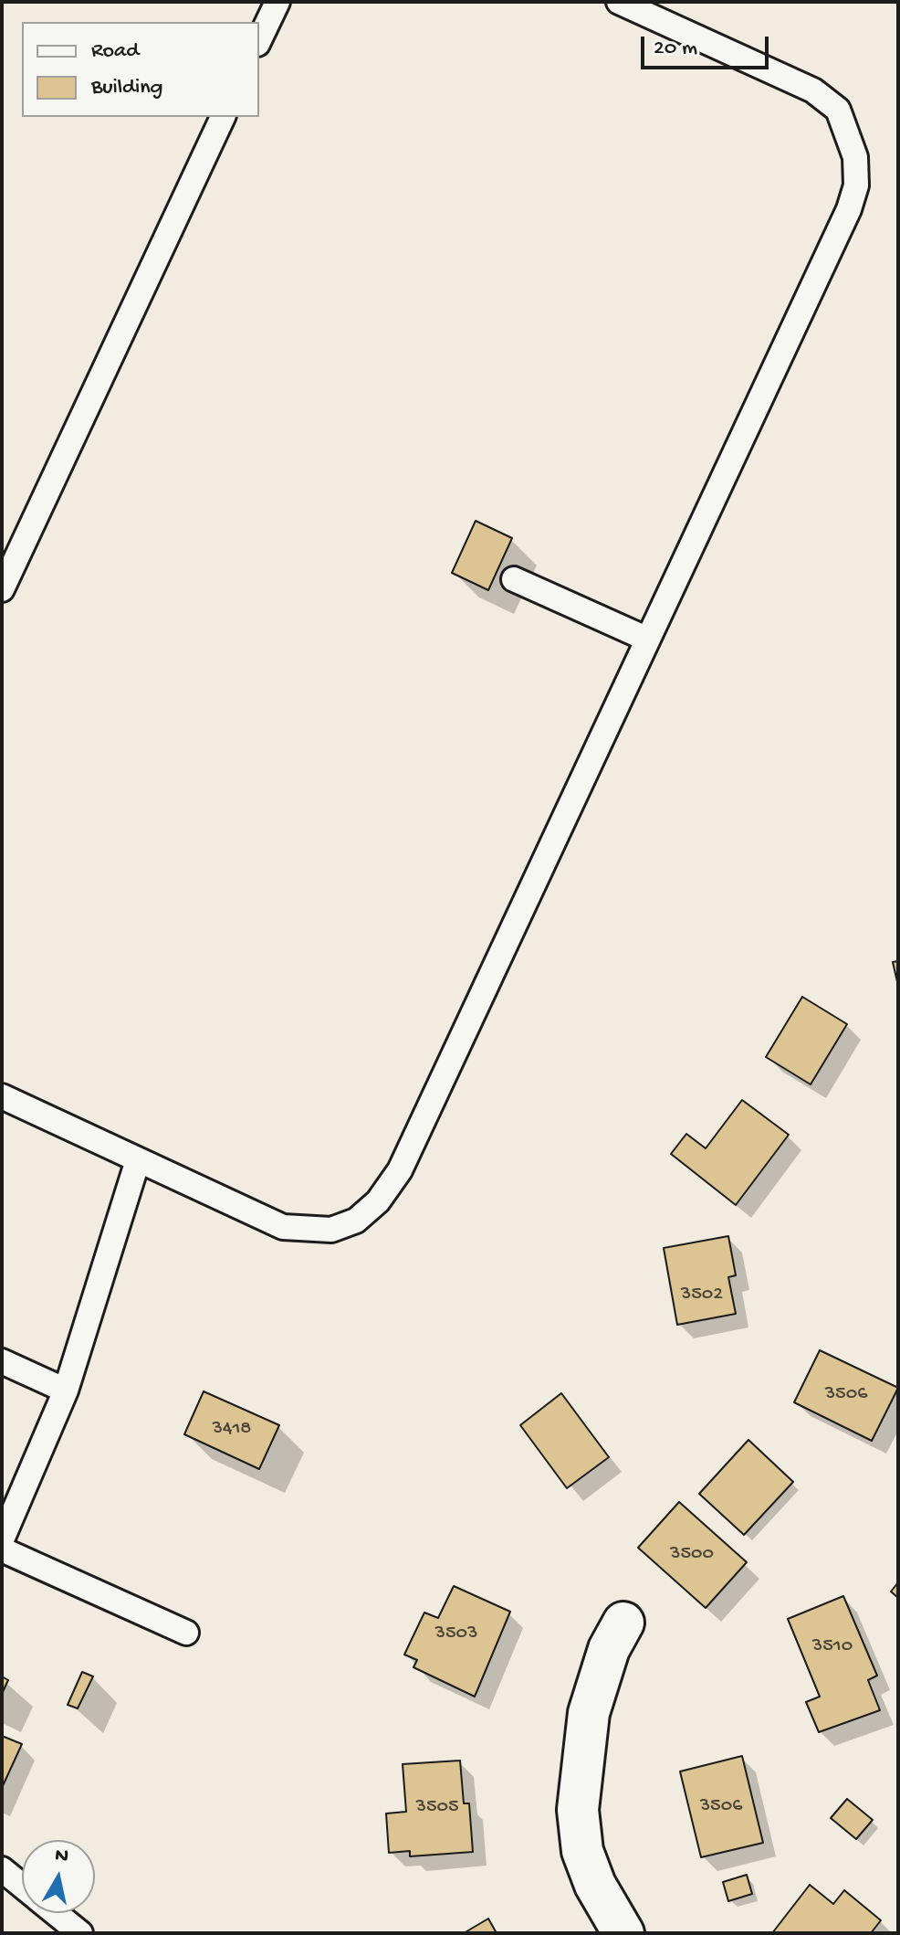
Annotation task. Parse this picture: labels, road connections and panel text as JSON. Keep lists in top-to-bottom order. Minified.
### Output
{"house_numbers":["3502","3506","3418","3500","3503","3510","3506","3505"],"legend":["Road","Building"],"scale_bar":"20 m","north":"top"}
